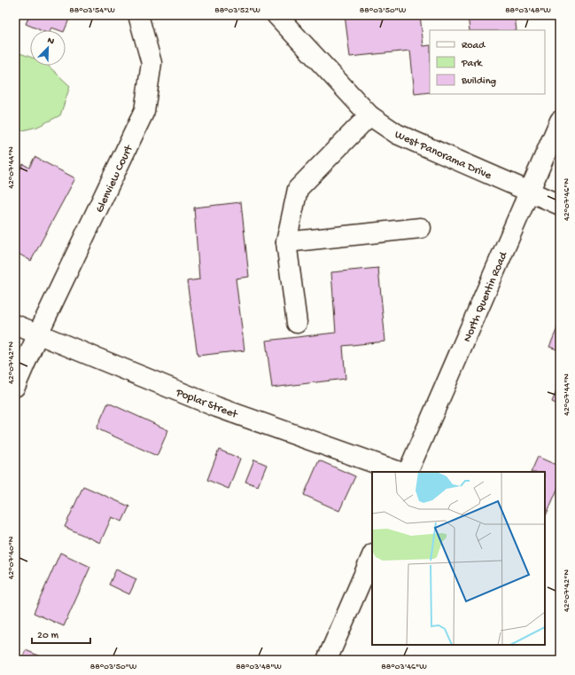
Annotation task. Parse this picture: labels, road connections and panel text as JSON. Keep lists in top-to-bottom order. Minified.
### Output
{"streets":{"street":["West Panorama Drive","Glenview Court","North Quentin Road","Poplar Street"]},"crossings":[["West Panorama Drive","North Quentin Road"],["Glenview Court","Poplar Street"]],"legend":["Road","Park","Building"],"scale_bar":"20 m","north":"top right","coordinates":["88°03'54\"W","88°03'52\"W","88°03'50\"W","88°03'48\"W","42°07'44\"N","42°07'46\"N","42°07'42\"N","42°07'40\"N","88°03'46\"W"]}
